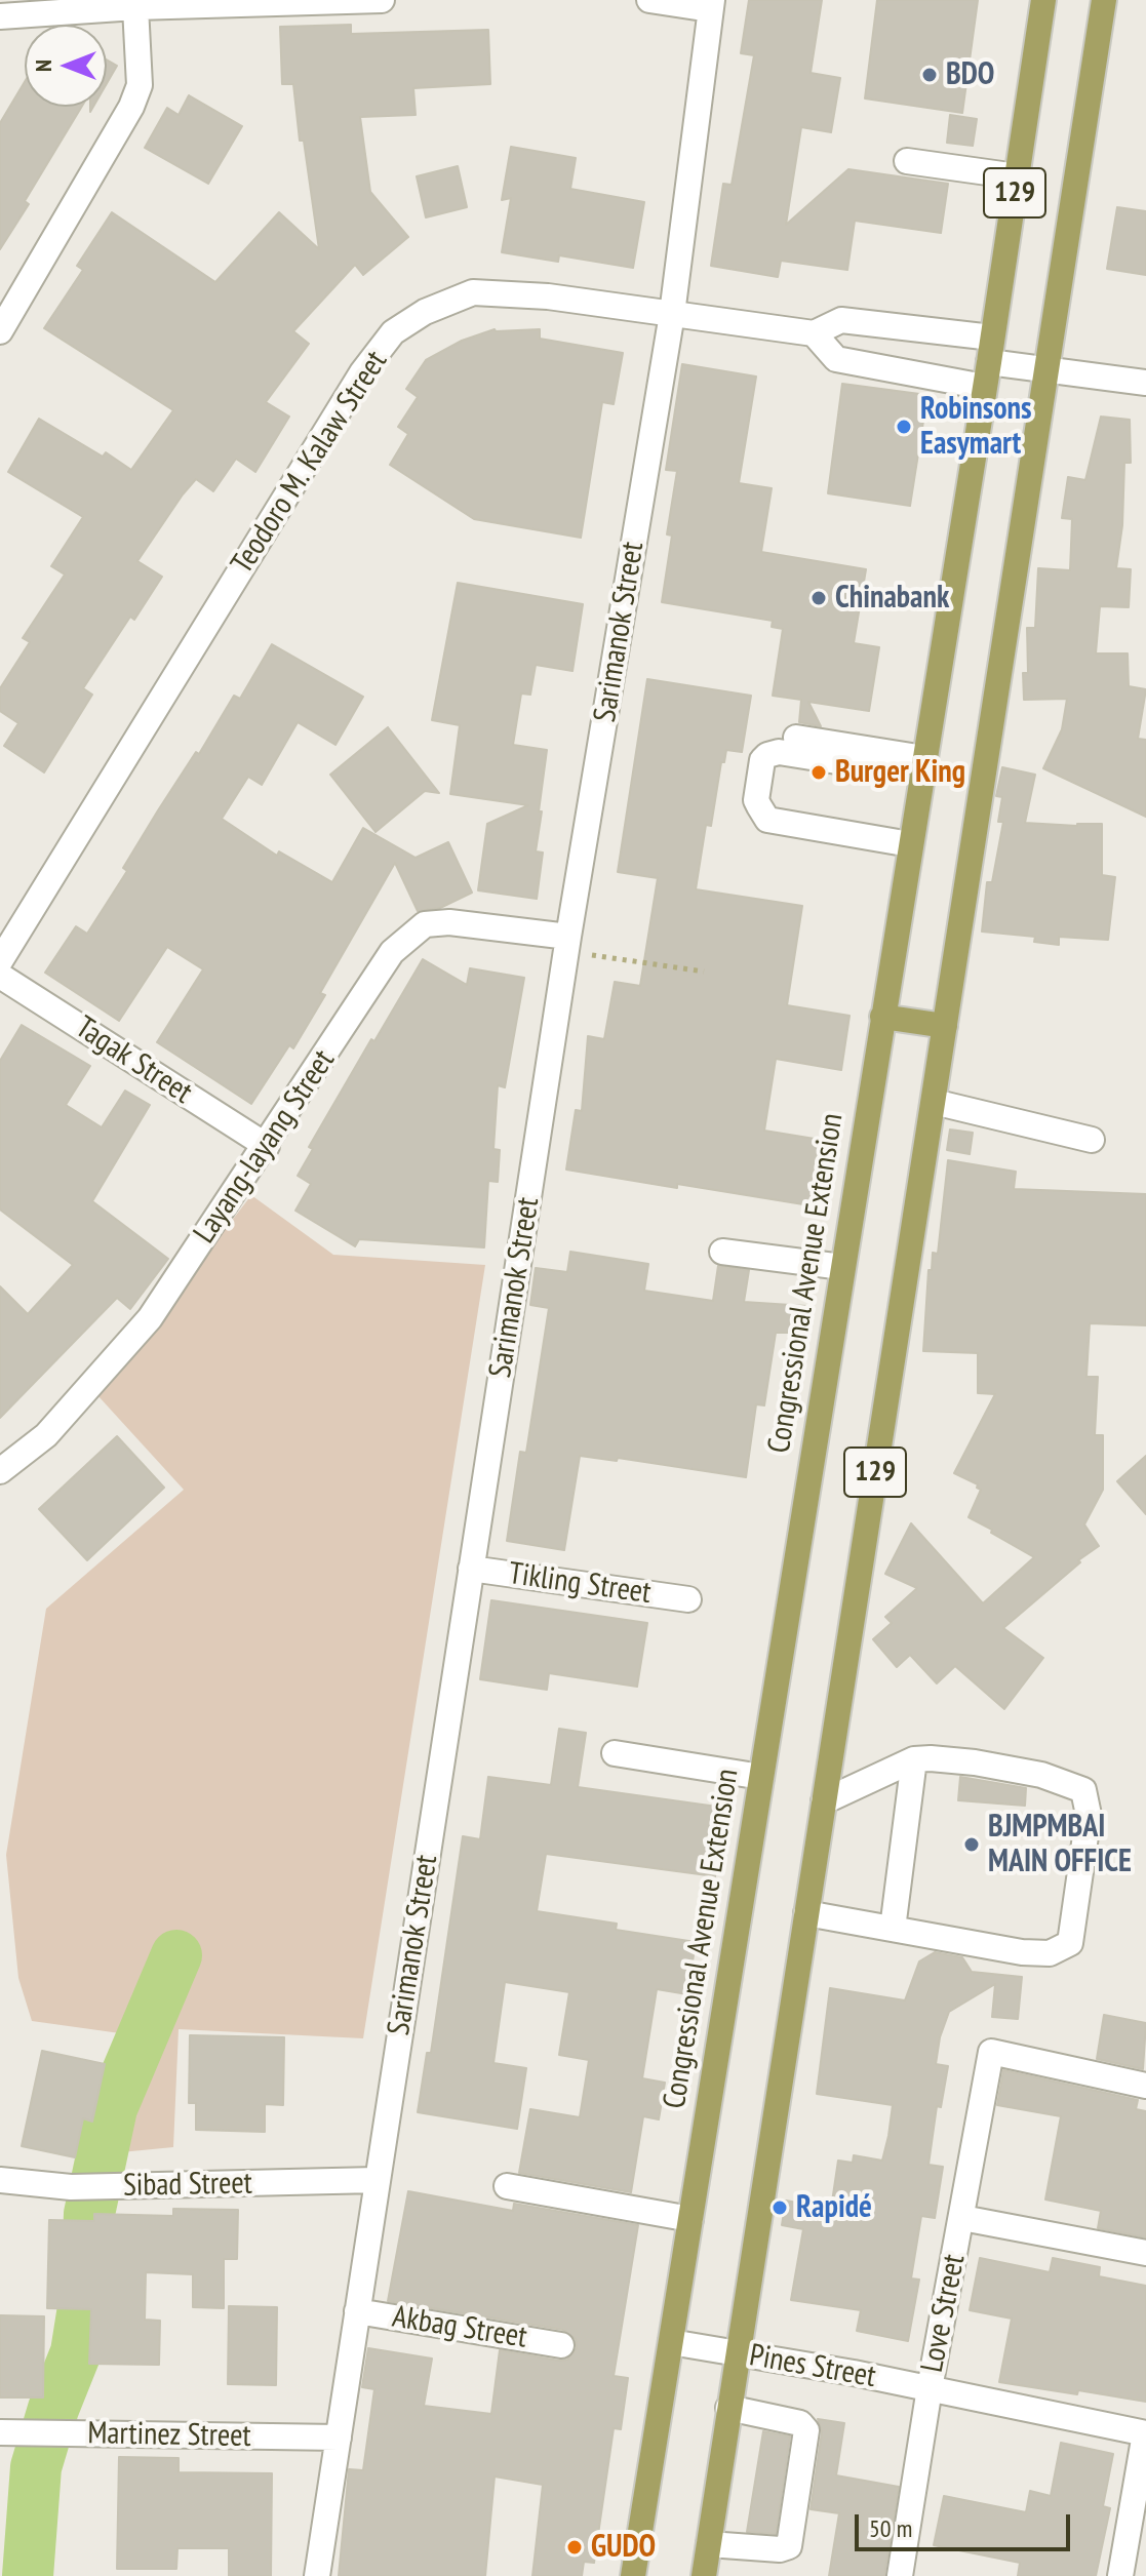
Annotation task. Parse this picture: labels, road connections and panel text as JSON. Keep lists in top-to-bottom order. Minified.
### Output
{"streets":{"main road":["129","Congressional Avenue Extension"],"street":["Teodoro M. Kalaw Street","Sarimanok Street","Tagak Street","Layang-layang Street","Tikling Street","Sibad Street","Love Street","Akbag Street","Pines Street","Martinez Street"]},"crossings":[["129","Teodoro M. Kalaw Street"],["129","Pines Street"],["Teodoro M. Kalaw Street","Sarimanok Street"],["Teodoro M. Kalaw Street","Congressional Avenue Extension"],["Sarimanok Street","Layang-layang Street"],["Sarimanok Street","Tikling Street"],["Sarimanok Street","Sibad Street"],["Sarimanok Street","Akbag Street"],["Sarimanok Street","Martinez Street"],["Tagak Street","Layang-layang Street"],["Congressional Avenue Extension","Pines Street"],["Love Street","Pines Street"]],"places":["BDO","Robinsons Easymart","Chinabank","Burger King","BJMPMBAI MAIN OFFICE","Rapidé","GUDO"],"scale_bar":"50 m","north":"left"}
